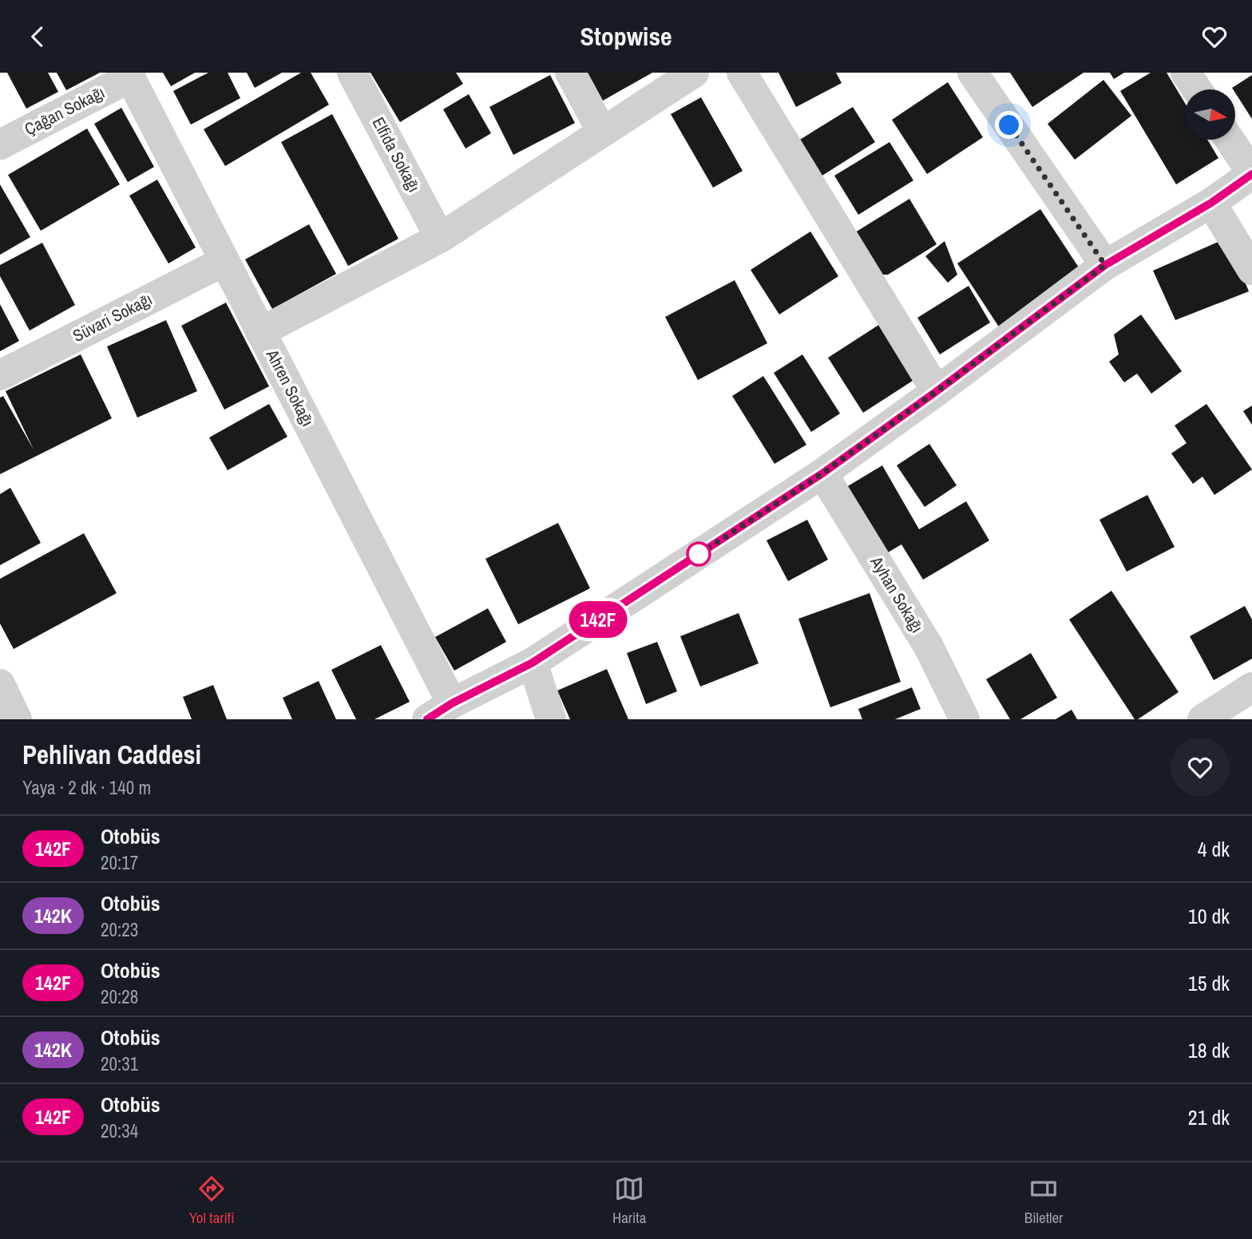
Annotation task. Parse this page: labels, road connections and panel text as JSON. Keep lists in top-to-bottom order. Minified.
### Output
{"streets":{"street":["Çağan Sokağı","Elfida Sokağı","Süvari Sokağı","Ahren Sokağı","Ayhan Sokağı"]},"crossings":[["Çağan Sokağı","Ahren Sokağı"],["Süvari Sokağı","Ahren Sokağı"]],"lines":["bus line 142F"],"north":"right","page":{"header":"Stopwise","on_map":"142F","heading":["Pehlivan Caddesi","Yaya · 2 dk · 140 m"],"list":[{"mark":"142F","name":"Otobüs","note":"20:17","value":"4 dk"},{"mark":"142K","name":"Otobüs","note":"20:23","value":"10 dk"},{"mark":"142F","name":"Otobüs","note":"20:28","value":"15 dk"},{"mark":"142K","name":"Otobüs","note":"20:31","value":"18 dk"},{"mark":"142F","name":"Otobüs","note":"20:34","value":"21 dk"}],"tabs":["Yol tarifi","Harita","Biletler"]}}
